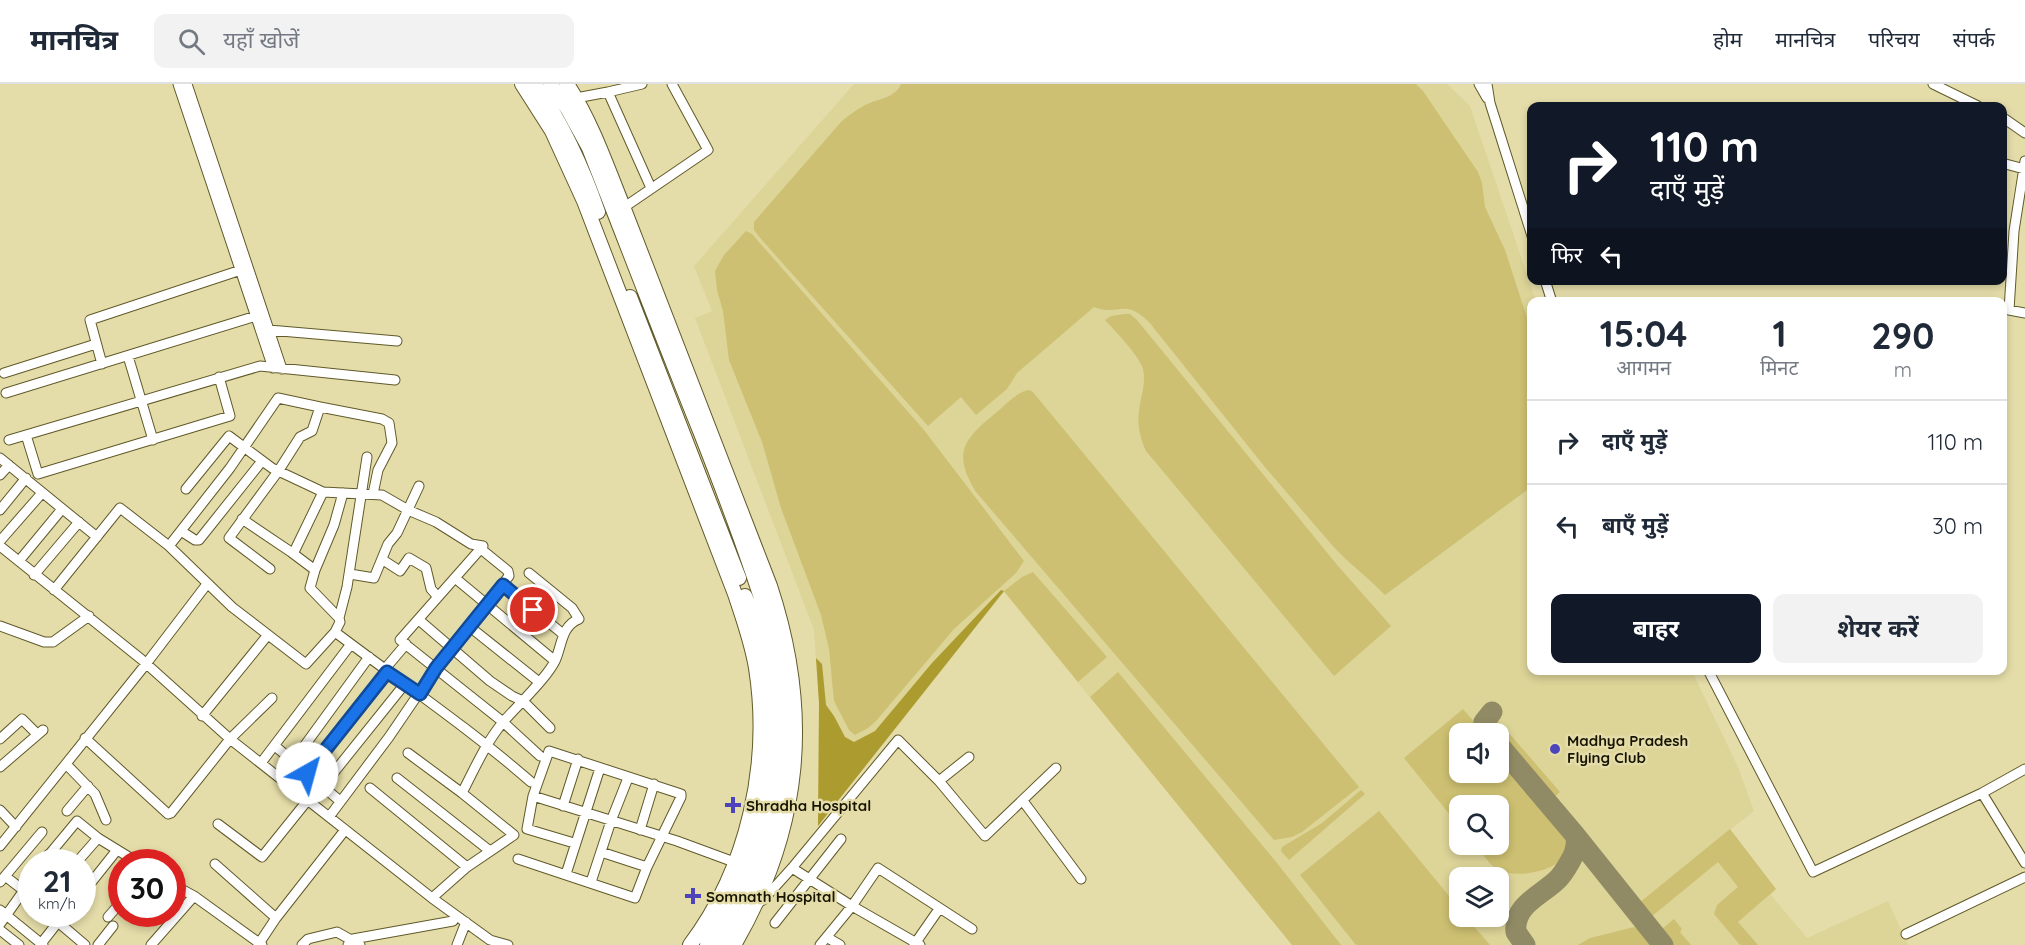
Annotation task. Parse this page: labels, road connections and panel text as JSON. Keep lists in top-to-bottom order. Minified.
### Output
{"places":{"other":["Madhya Pradesh Flying Club"],"health":["Shradha Hospital","Somnath Hospital"]},"page":{"header":"मानचित्र","search":"यहाँ खोजें","nav":["होम","मानचित्र","परिचय","संपर्क"],"turn":["110 m","दाएँ मुड़ें"],"then":"फिर","eta":["15:04","आगमन","1","मिनट","290","m"],"list":[{"name":"दाएँ मुड़ें","value":"110 m"},{"name":"बाएँ मुड़ें","value":"30 m"}],"buttons":["बाहर","शेयर करें"],"speed":"21 km/h","limit":"30"}}
